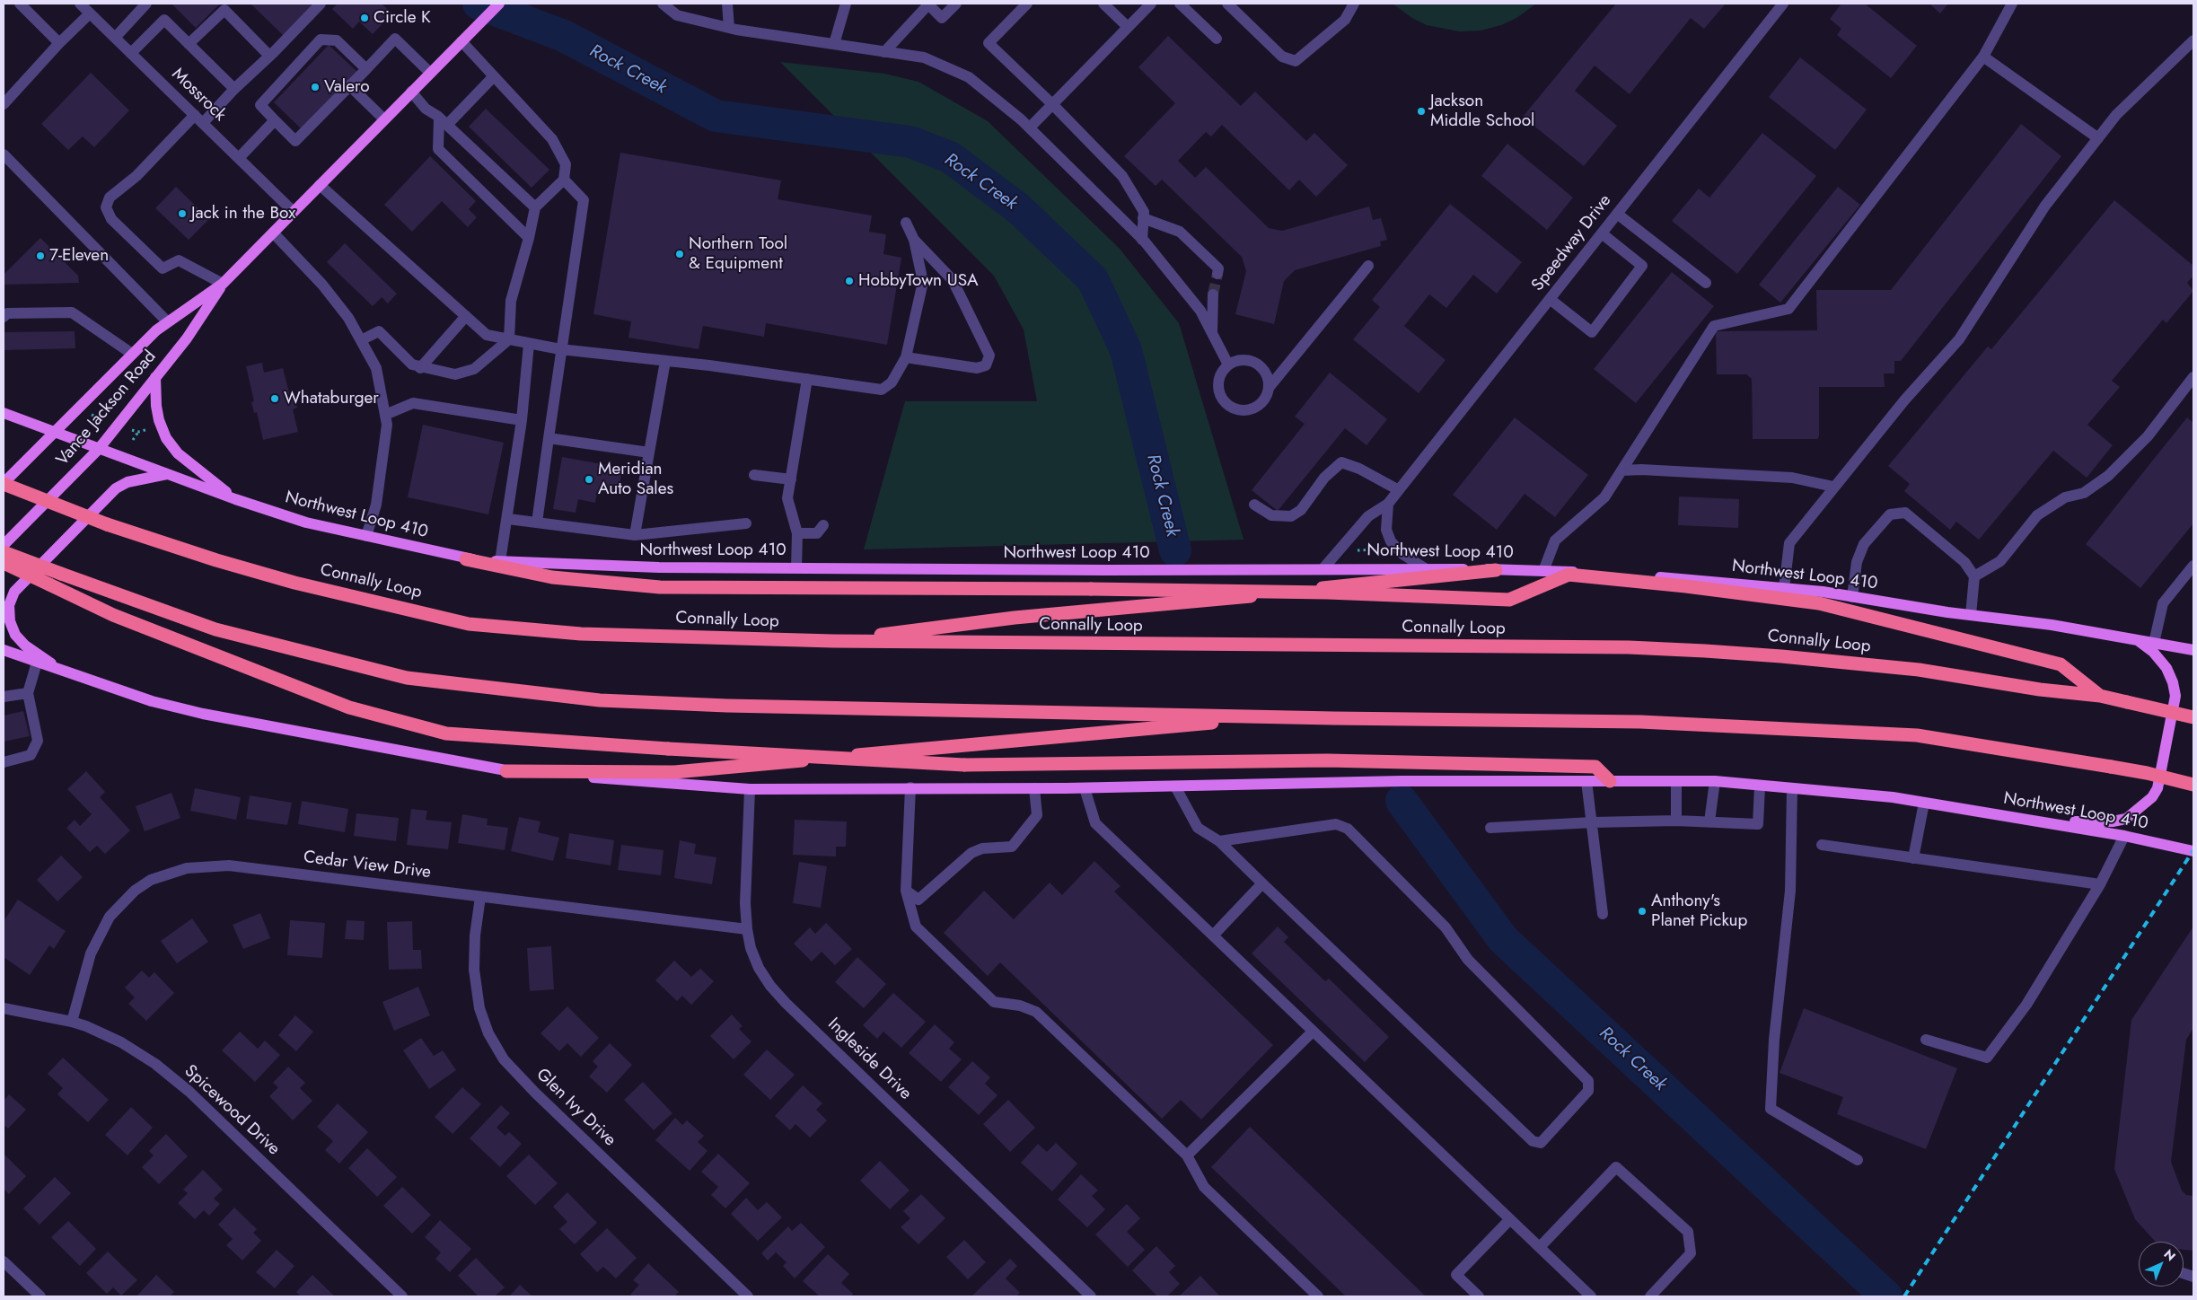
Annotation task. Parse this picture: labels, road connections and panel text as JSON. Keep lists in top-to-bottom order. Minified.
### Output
{"streets":{"highway":["Connally Loop"],"main road":["Vance Jackson Road","Northwest Loop 410"],"street":["Mossrock","Speedway Drive","Cedar View Drive","Ingleside Drive","Glen Ivy Drive","Spicewood Drive"]},"crossings":[["Mossrock","Vance Jackson Road"],["Speedway Drive","Northwest Loop 410"],["Vance Jackson Road","Northwest Loop 410"],["Vance Jackson Road","Connally Loop"],["Northwest Loop 410","Ingleside Drive"],["Cedar View Drive","Ingleside Drive"],["Cedar View Drive","Glen Ivy Drive"],["Cedar View Drive","Spicewood Drive"]],"water":["Rock Creek"],"places":["Circle K","Valero","Jackson Middle School","Jack in the Box","Northern Tool & Equipment","7-Eleven","HobbyTown USA","Whataburger","Meridian Auto Sales","Anthony's Planet Pickup"],"north":"top right"}
